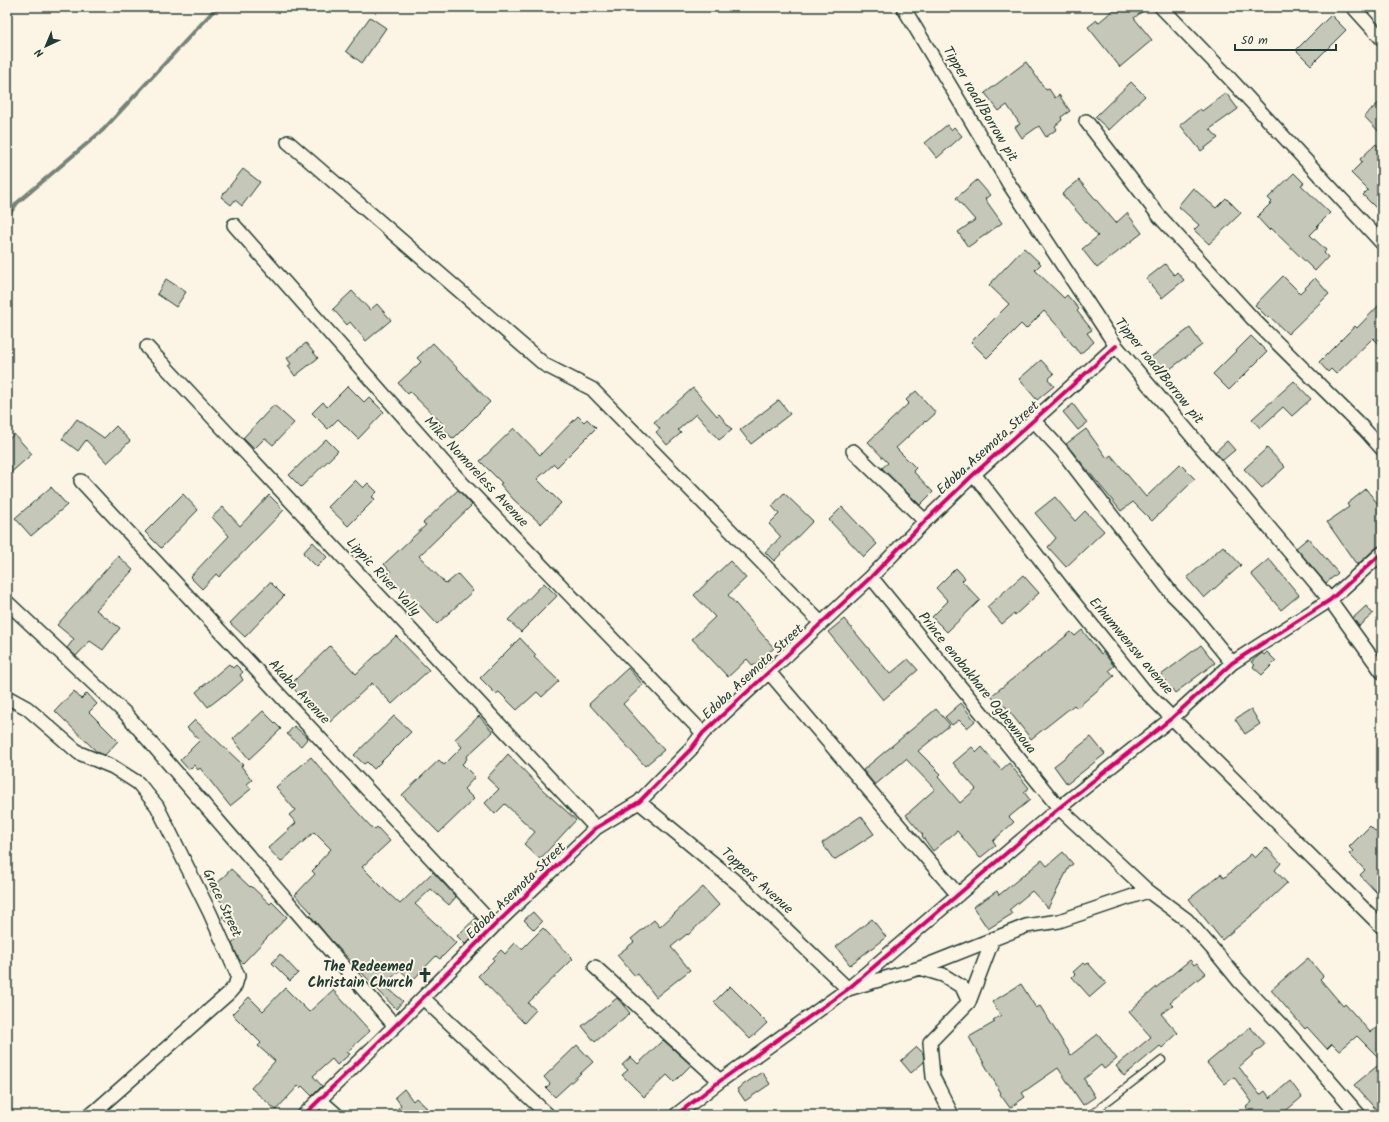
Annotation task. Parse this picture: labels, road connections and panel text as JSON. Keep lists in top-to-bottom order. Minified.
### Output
{"streets":{"street":["Tipper road/Borrow pit","Edoba Asemota Street","Mike Nomoreless Avenue","Lippic River Vally","Erhumwensw avenue","Prince enobakhare Ogbewnoua","Akaba Avenue","Toppers Avenue","Grace Street"]},"crossings":[["Tipper road/Borrow pit","Edoba Asemota Street"],["Edoba Asemota Street","Mike Nomoreless Avenue"],["Edoba Asemota Street","Lippic River Vally"],["Edoba Asemota Street","Erhumwensw avenue"],["Edoba Asemota Street","Prince enobakhare Ogbewnoua"],["Edoba Asemota Street","Akaba Avenue"],["Edoba Asemota Street","Toppers Avenue"]],"places":{"church":["The Redeemed Christain Church"]},"scale_bar":"50 m","north":"bottom left"}
